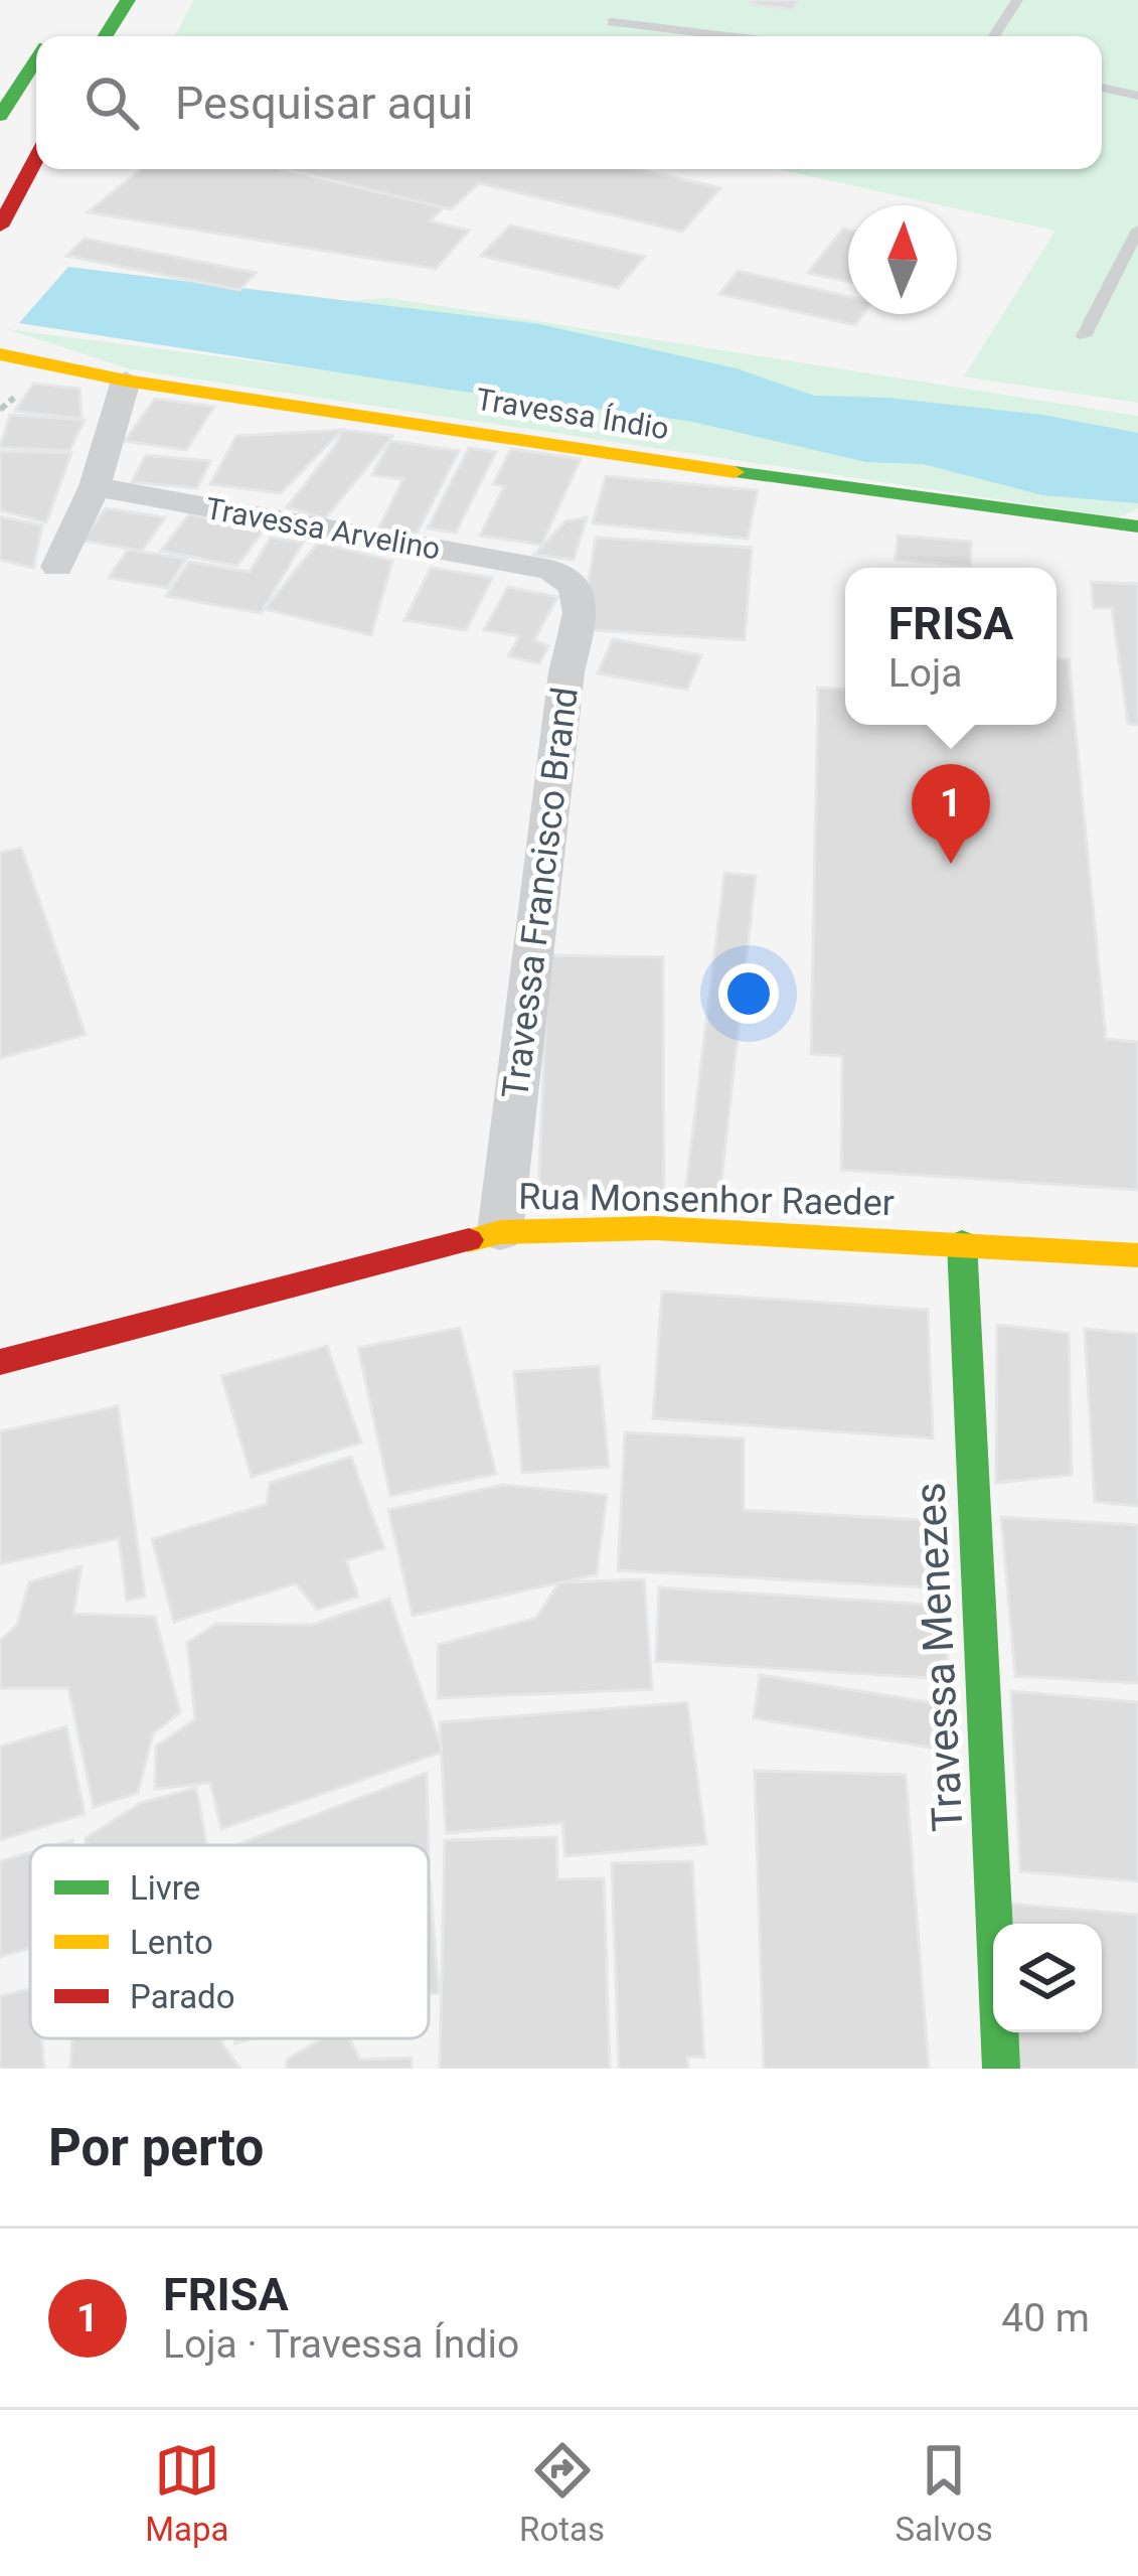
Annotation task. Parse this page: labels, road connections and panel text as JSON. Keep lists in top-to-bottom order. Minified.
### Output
{"streets":{"main road":["Travessa Índio","Rua Monsenhor Raeder","Travessa Menezes"],"street":["Travessa Arvelino","Travessa Francisco Brand"]},"crossings":[["Travessa Arvelino","Travessa Francisco Brand"],["Travessa Francisco Brand","Rua Monsenhor Raeder"],["Rua Monsenhor Raeder","Travessa Menezes"]],"legend":["Livre","Lento","Parado"],"north":"top","page":{"search":"Pesquisar aqui","popup":["FRISA","Loja"],"pins":"1","heading":"Por perto","list":[{"mark":"1","name":"FRISA","note":"Loja · Travessa Índio","value":"40 m"}],"nav":["Mapa","Rotas","Salvos"]}}
